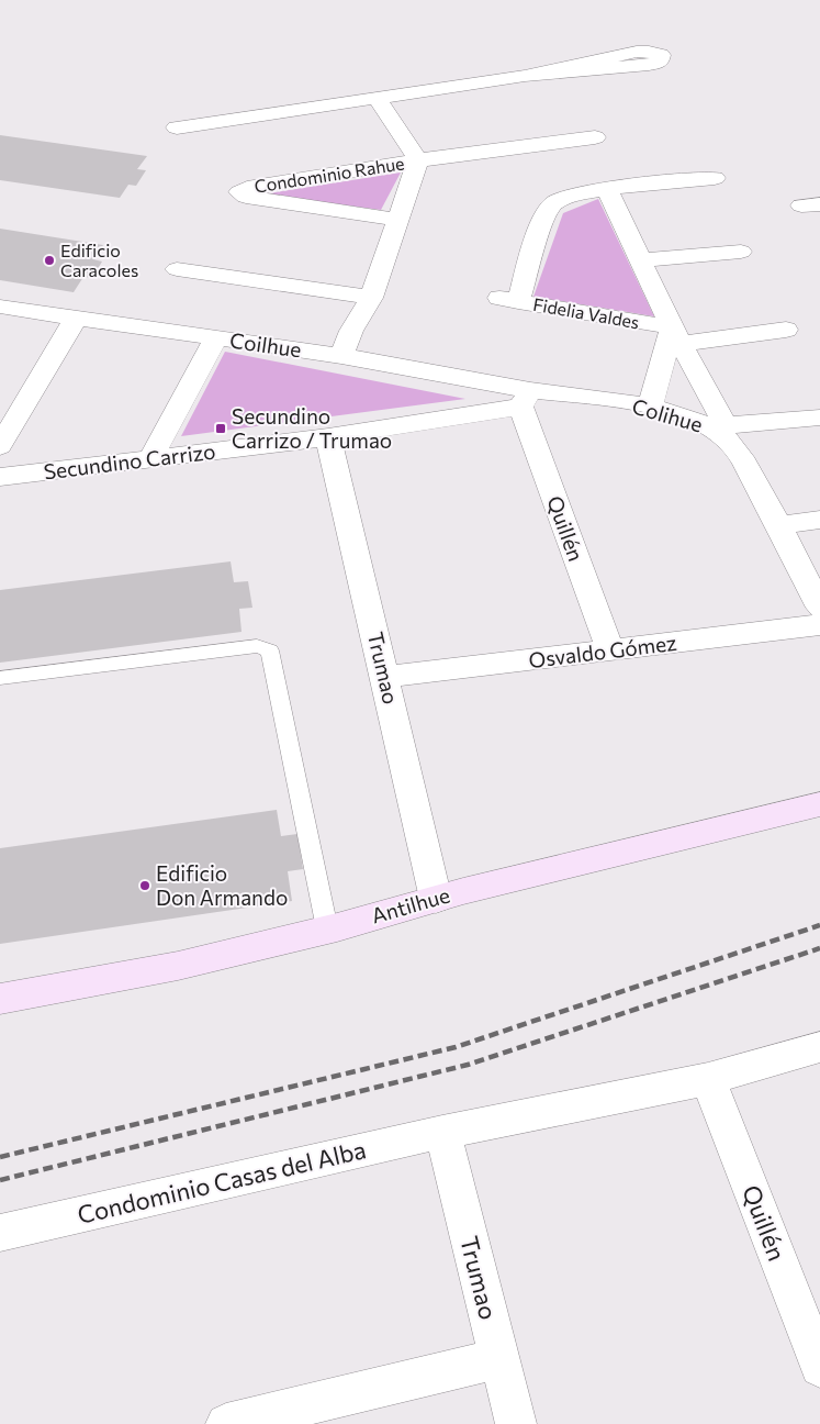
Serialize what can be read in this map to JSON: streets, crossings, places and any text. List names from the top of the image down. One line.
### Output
{"streets":{"main road":["Antilhue"],"street":["Condominio Rahue","Fidelia Valdes","Coilhue","Colihue","Secundino Carrizo","Quillén","Osvaldo Gómez","Trumao","Condominio Casas del Alba"]},"crossings":[["Condominio Rahue","Coilhue"],["Coilhue","Colihue"],["Coilhue","Secundino Carrizo"],["Coilhue","Quillén"],["Colihue","Secundino Carrizo"],["Colihue","Quillén"],["Secundino Carrizo","Quillén"],["Secundino Carrizo","Trumao"],["Quillén","Osvaldo Gómez"],["Osvaldo Gómez","Trumao"],["Trumao","Antilhue"],["Trumao","Condominio Casas del Alba"]],"places":{"other":["Edificio Caracoles","Edificio Don Armando"],"transit":["Secundino Carrizo / Trumao"]}}
